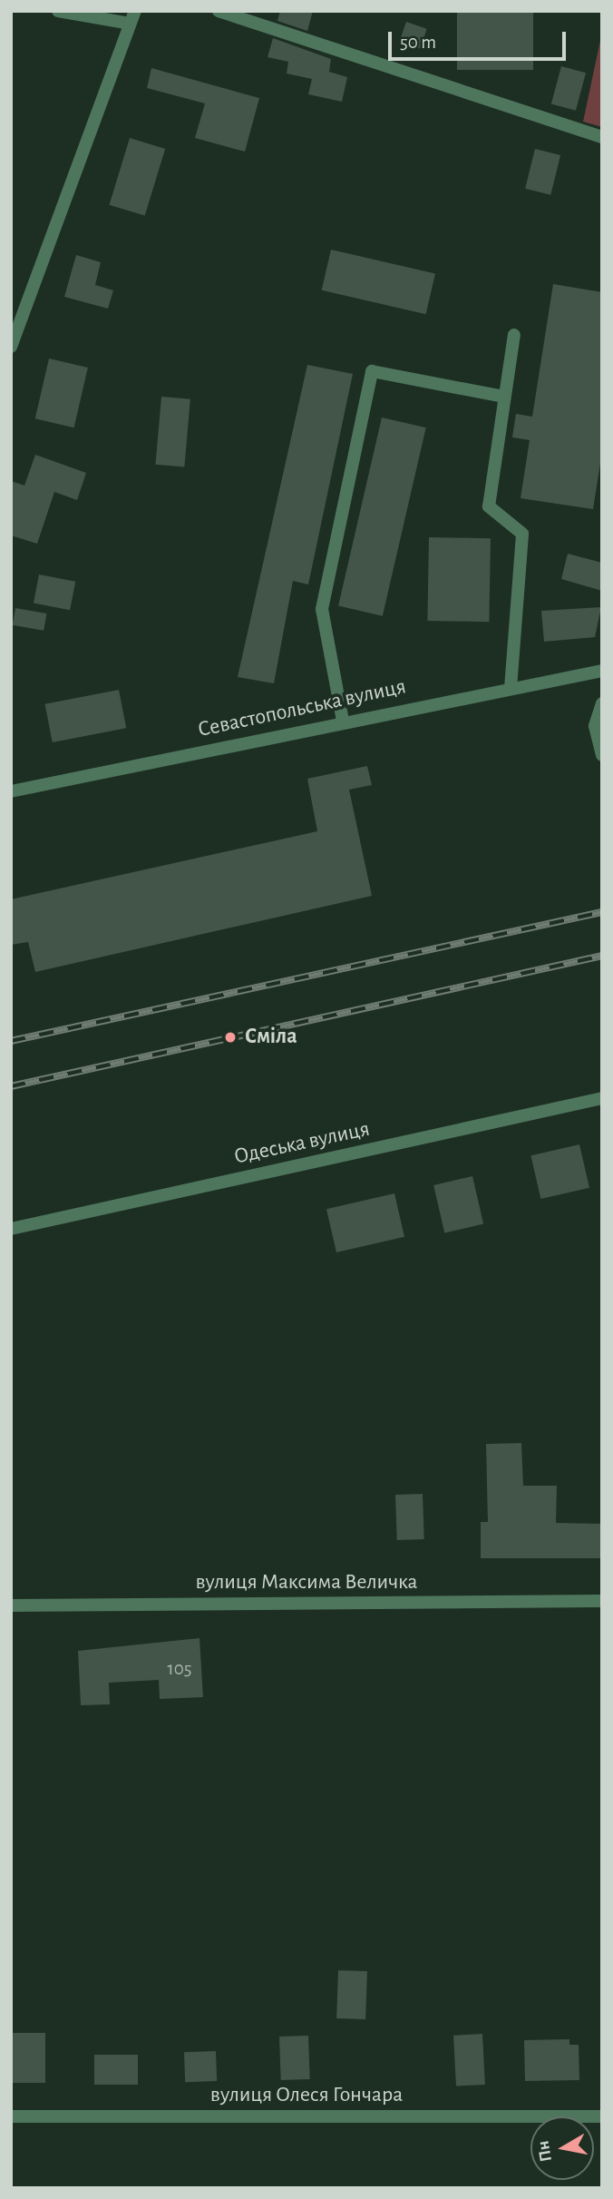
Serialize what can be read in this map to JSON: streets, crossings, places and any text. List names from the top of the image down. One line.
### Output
{"streets":{"street":["Севастопольська вулиця","Одеська вулиця","вулиця Максима Величка","вулиця Олеся Гончара"]},"places":["Сміла"],"house_numbers":["105"],"scale_bar":"50 m","north":"left"}
